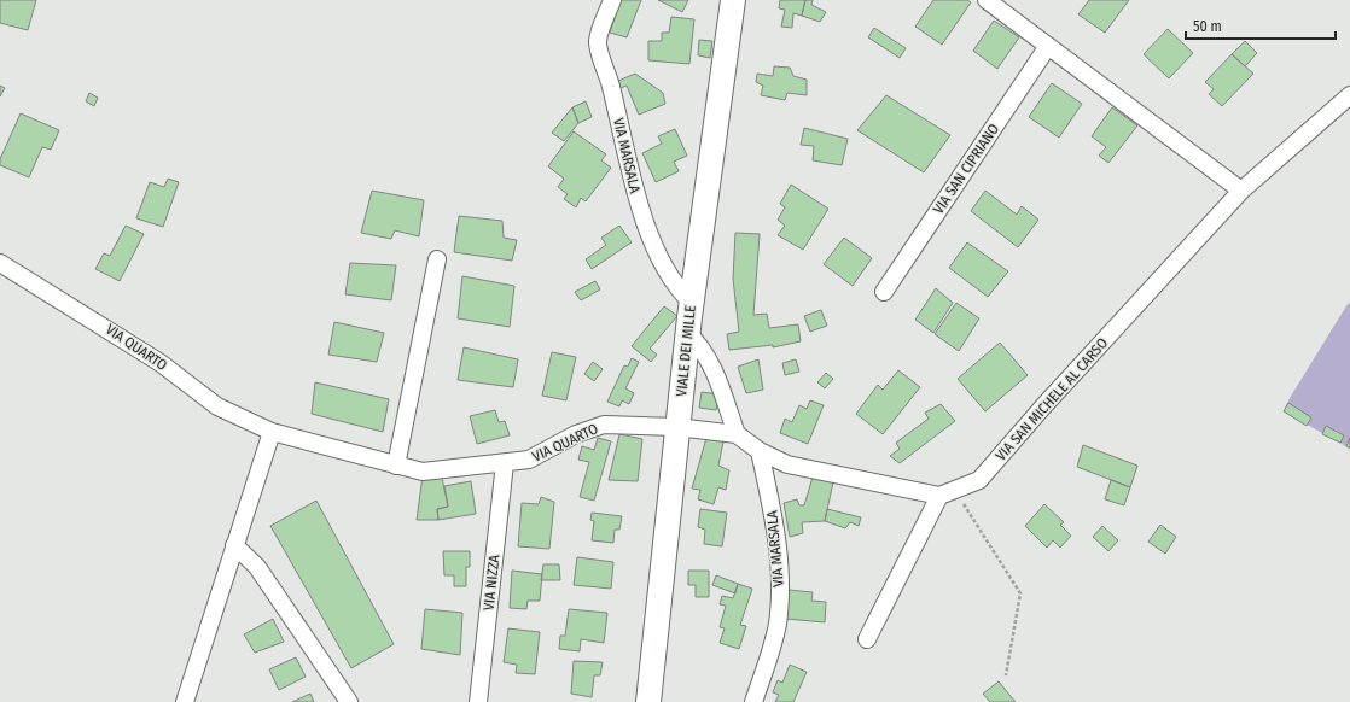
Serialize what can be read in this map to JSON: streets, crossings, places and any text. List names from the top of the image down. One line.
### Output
{"streets":{"main road":["VIALE DEI MILLE"],"street":["VIA MARSALA","VIA SAN CIPRIANO","VIA QUARTO","VIA SAN MICHELE AL CARSO","VIA NIZZA"]},"crossings":[["VIA MARSALA","VIALE DEI MILLE"],["VIA QUARTO","VIALE DEI MILLE"],["VIA QUARTO","VIA NIZZA"]],"scale_bar":"50 m"}
